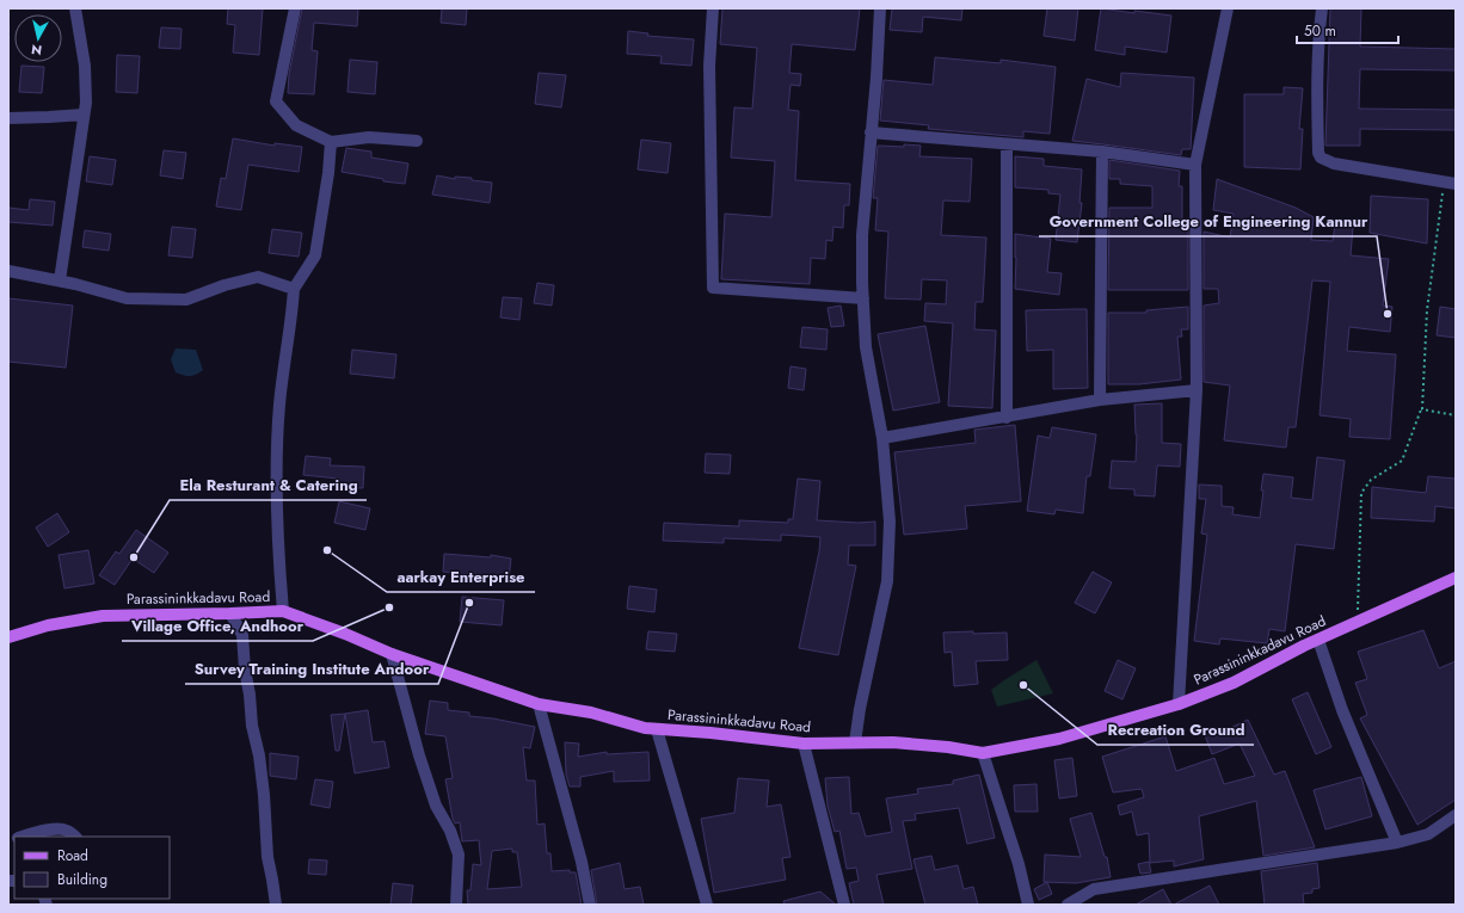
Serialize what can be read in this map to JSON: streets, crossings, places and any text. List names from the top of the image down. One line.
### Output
{"streets":{"main road":["Parassininkkadavu Road"]},"places":["Government College of Engineering Kannur","aarkay Enterprise","Ela Resturant & Catering","Survey Training Institute Andoor","Village Office, Andhoor","Recreation Ground"],"legend":["Road","Building"],"scale_bar":"50 m","north":"bottom"}
